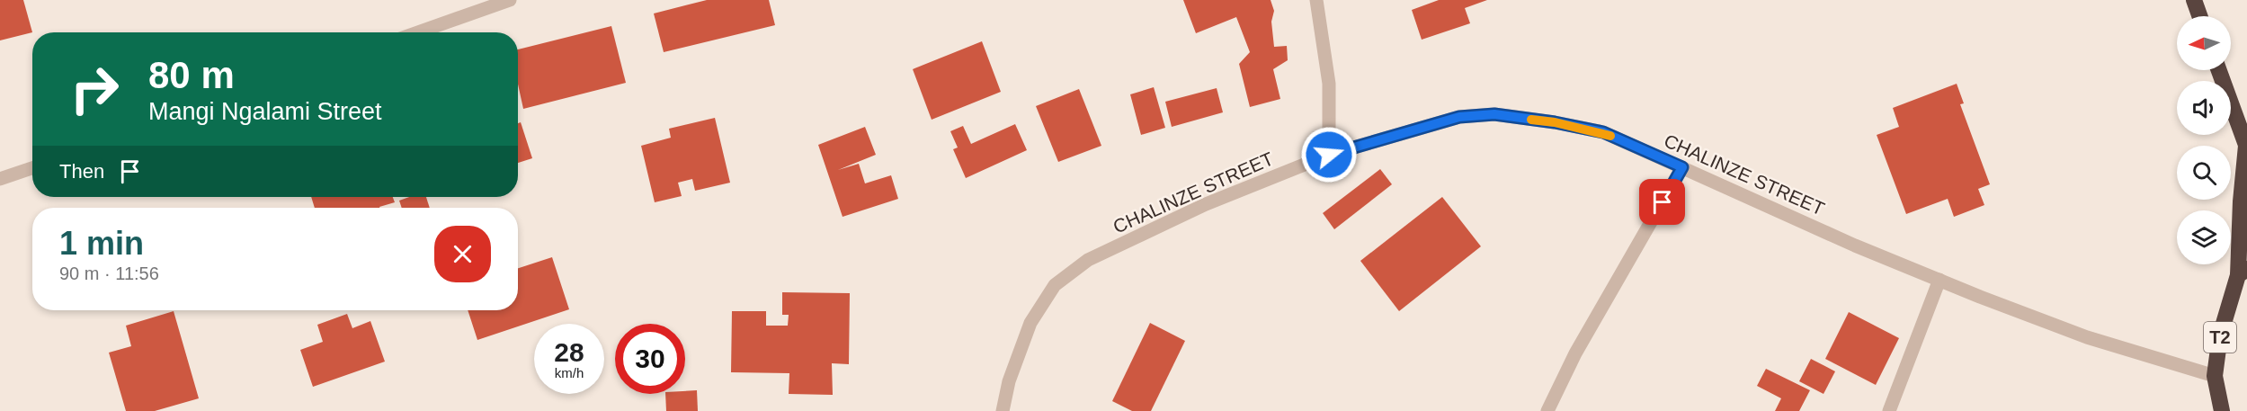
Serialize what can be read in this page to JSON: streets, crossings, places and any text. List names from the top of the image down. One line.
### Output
{"streets":{"highway":["T2"],"street":["CHALINZE STREET"]},"crossings":[["CHALINZE STREET","T2"]],"north":"left","page":{"turn":["80 m","Mangi Ngalami Street"],"then":"Then","heading":["1 min","90 m · 11:56"],"speed":"28 km/h","limit":"30"}}
